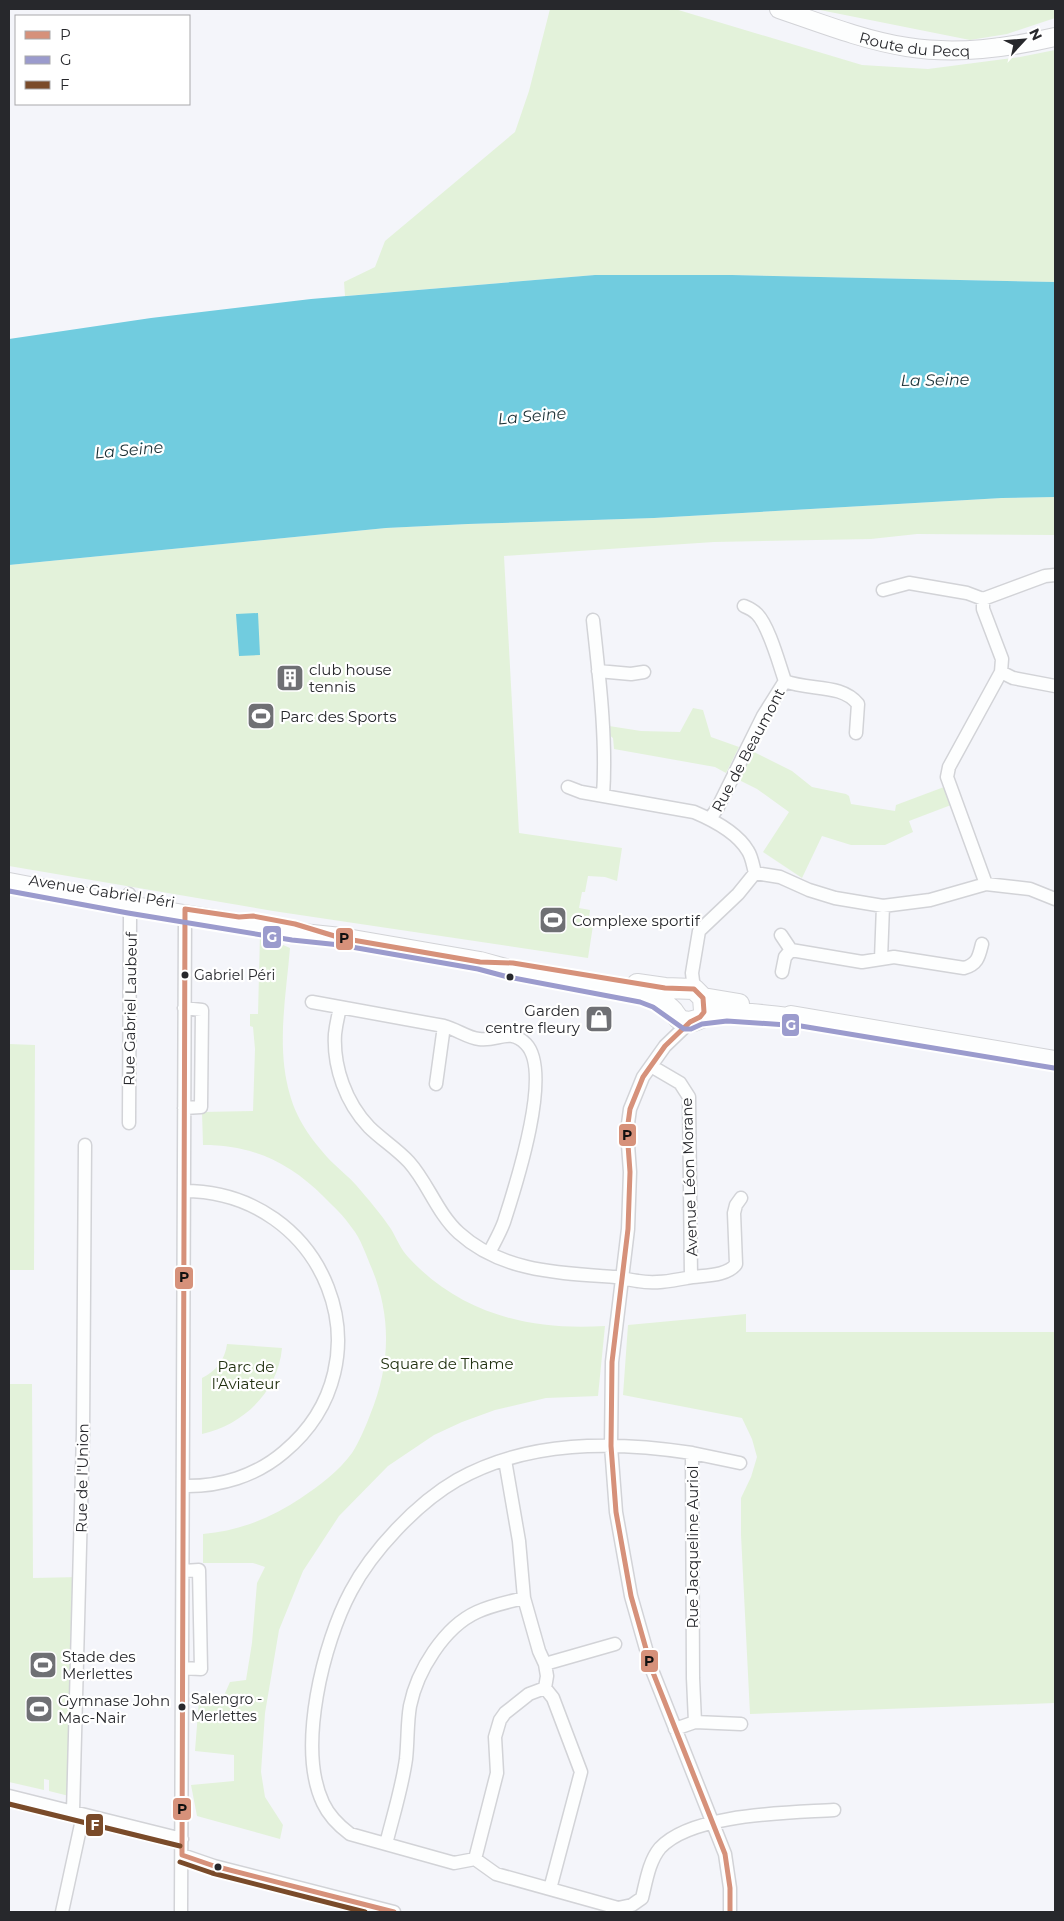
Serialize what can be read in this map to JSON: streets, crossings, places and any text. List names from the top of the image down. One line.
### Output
{"streets":{"main road":["Route du Pecq","Avenue Gabriel Péri"],"street":["Rue de Beaumont","Rue Gabriel Laubeuf","Avenue Léon Morane","Rue de l'Union","Rue Jacqueline Auriol"]},"crossings":[["Avenue Gabriel Péri","Rue Gabriel Laubeuf"]],"water":["La Seine"],"parks":["Square de Thame","Parc de l'Aviateur"],"places":{"building":["club house tennis"],"sports":["Parc des Sports","Complexe sportif","Stade des Merlettes","Gymnase John Mac-Nair"],"other":["Gabriel Péri","Salengro - Merlettes"],"shop":["Garden centre fleury"]},"lines":["transit line G","transit line P","transit line F"],"legend":["P","G","F"],"north":"top right"}
